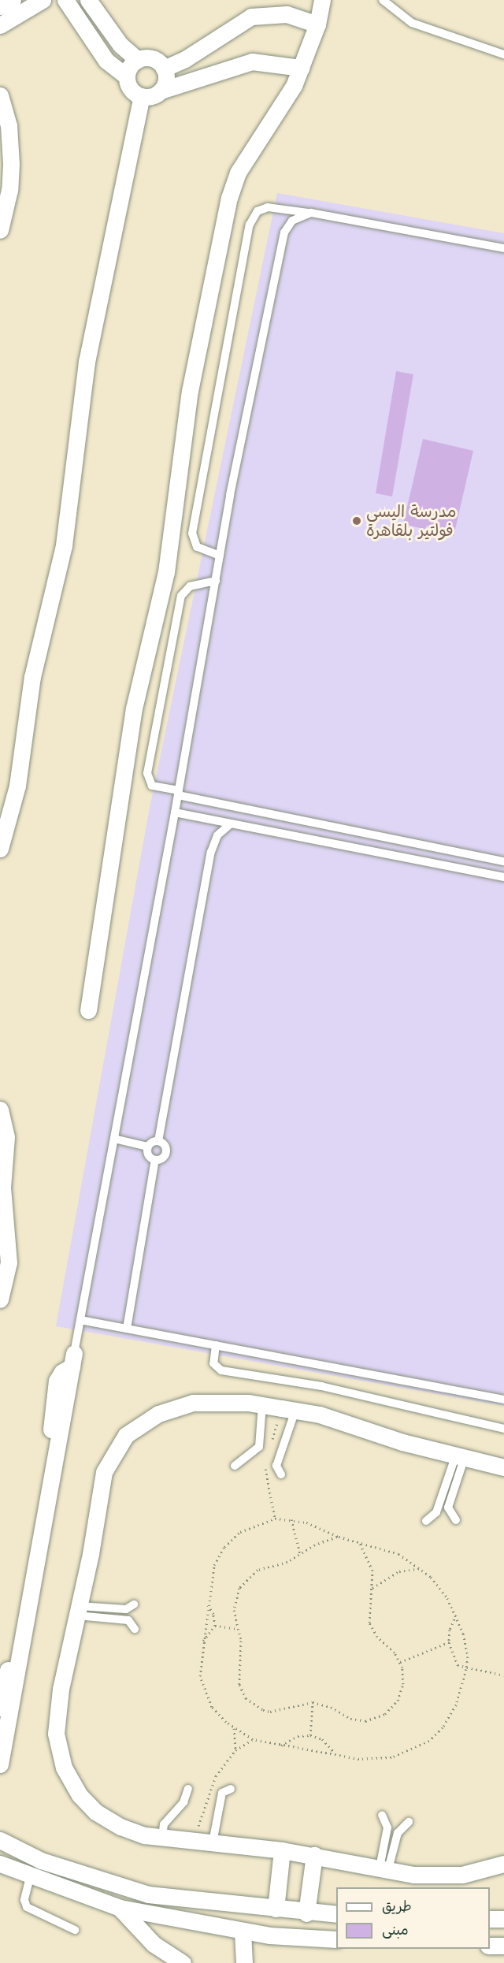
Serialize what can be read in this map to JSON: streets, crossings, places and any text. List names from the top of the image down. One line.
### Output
{"places":["مدرسة اليسي فولتير بلقاهرة"],"legend":["طريق","مبنى"]}
